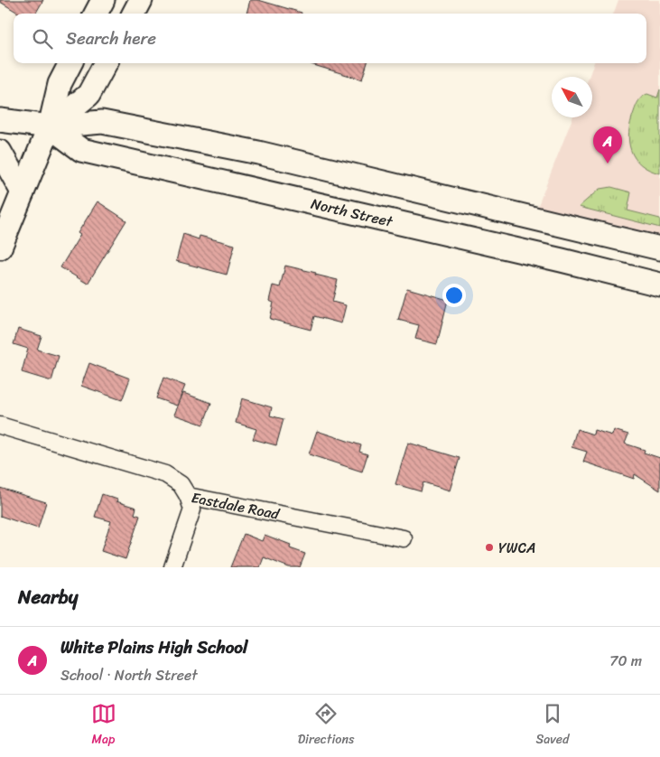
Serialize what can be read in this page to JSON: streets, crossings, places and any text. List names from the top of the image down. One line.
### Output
{"streets":{"main road":["North Street"],"street":["Eastdale Road"]},"places":["YWCA"],"north":"top left","page":{"search":"Search here","pins":"A","heading":"Nearby","list":[{"mark":"A","name":"White Plains High School","note":"School · North Street","value":"70 m"}],"nav":["Map","Directions","Saved"]}}
